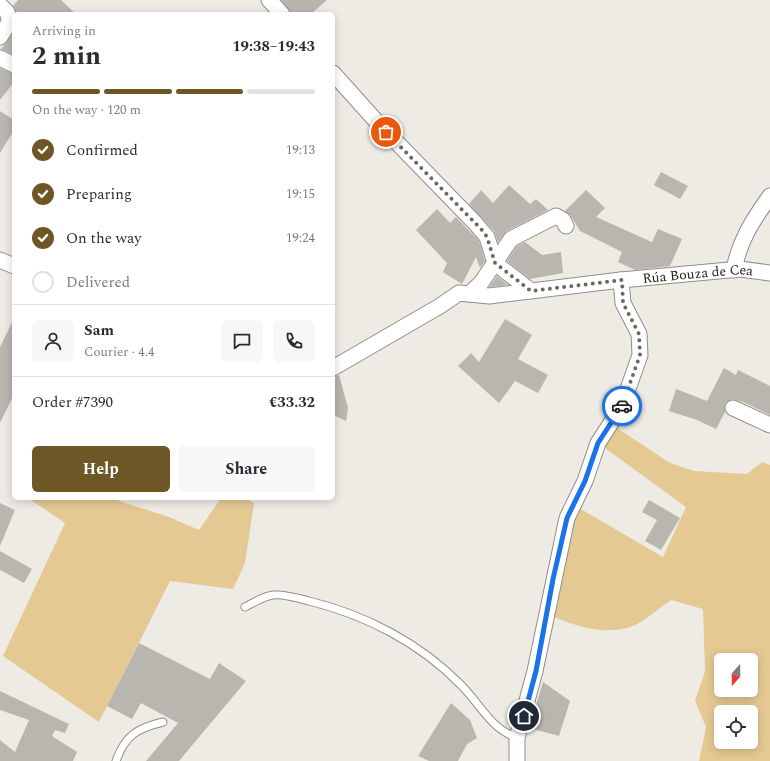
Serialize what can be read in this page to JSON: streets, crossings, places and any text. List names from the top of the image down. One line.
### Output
{"streets":{"street":["Rúa Bouza de Cea"]},"north":"bottom","page":{"heading":["2 min","Arriving in","19:38–19:43"],"panel":["Sam","Courier · 4.4","Order #7390","€33.32"],"bar":"On the way · 120 m","list":[["Confirmed","19:13"],["Preparing","19:15"],["On the way","19:24"],"Delivered"],"buttons":["Help","Share"]}}
